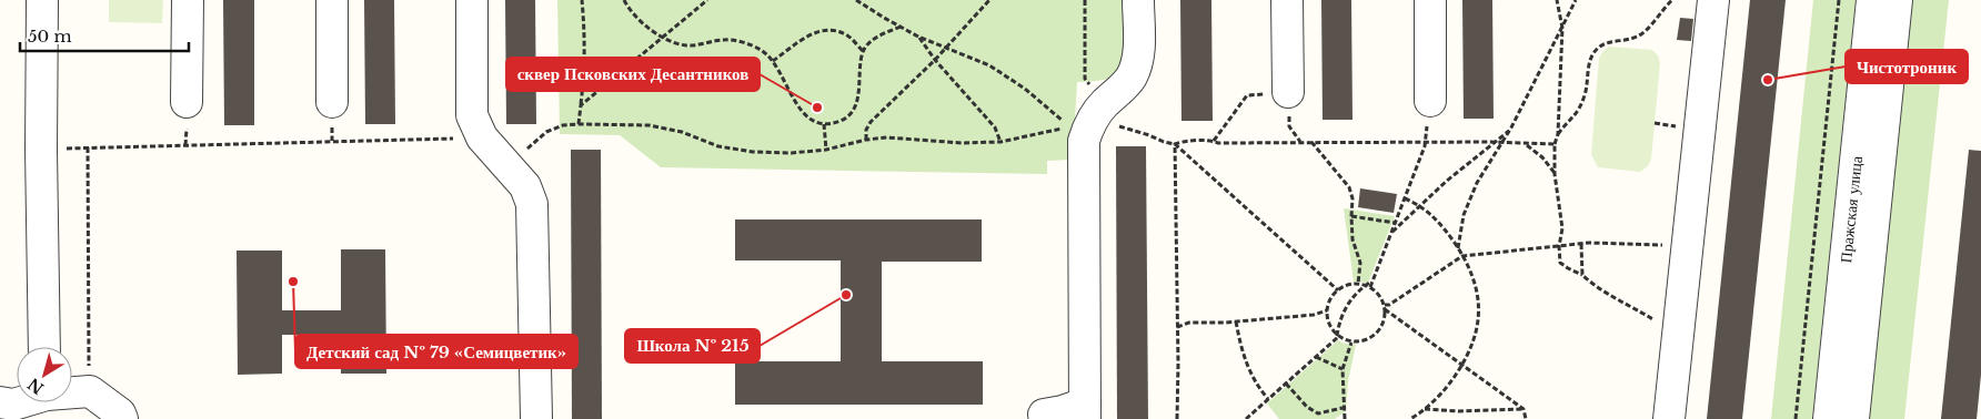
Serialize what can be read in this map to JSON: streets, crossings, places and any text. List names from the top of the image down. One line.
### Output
{"streets":{"street":["Пражская улица"]},"places":["Чистотроник","сквер Псковских Десантников","Детский сад № 79 «Семицветик»","Школа № 215"],"scale_bar":"50 m","north":"bottom left"}
